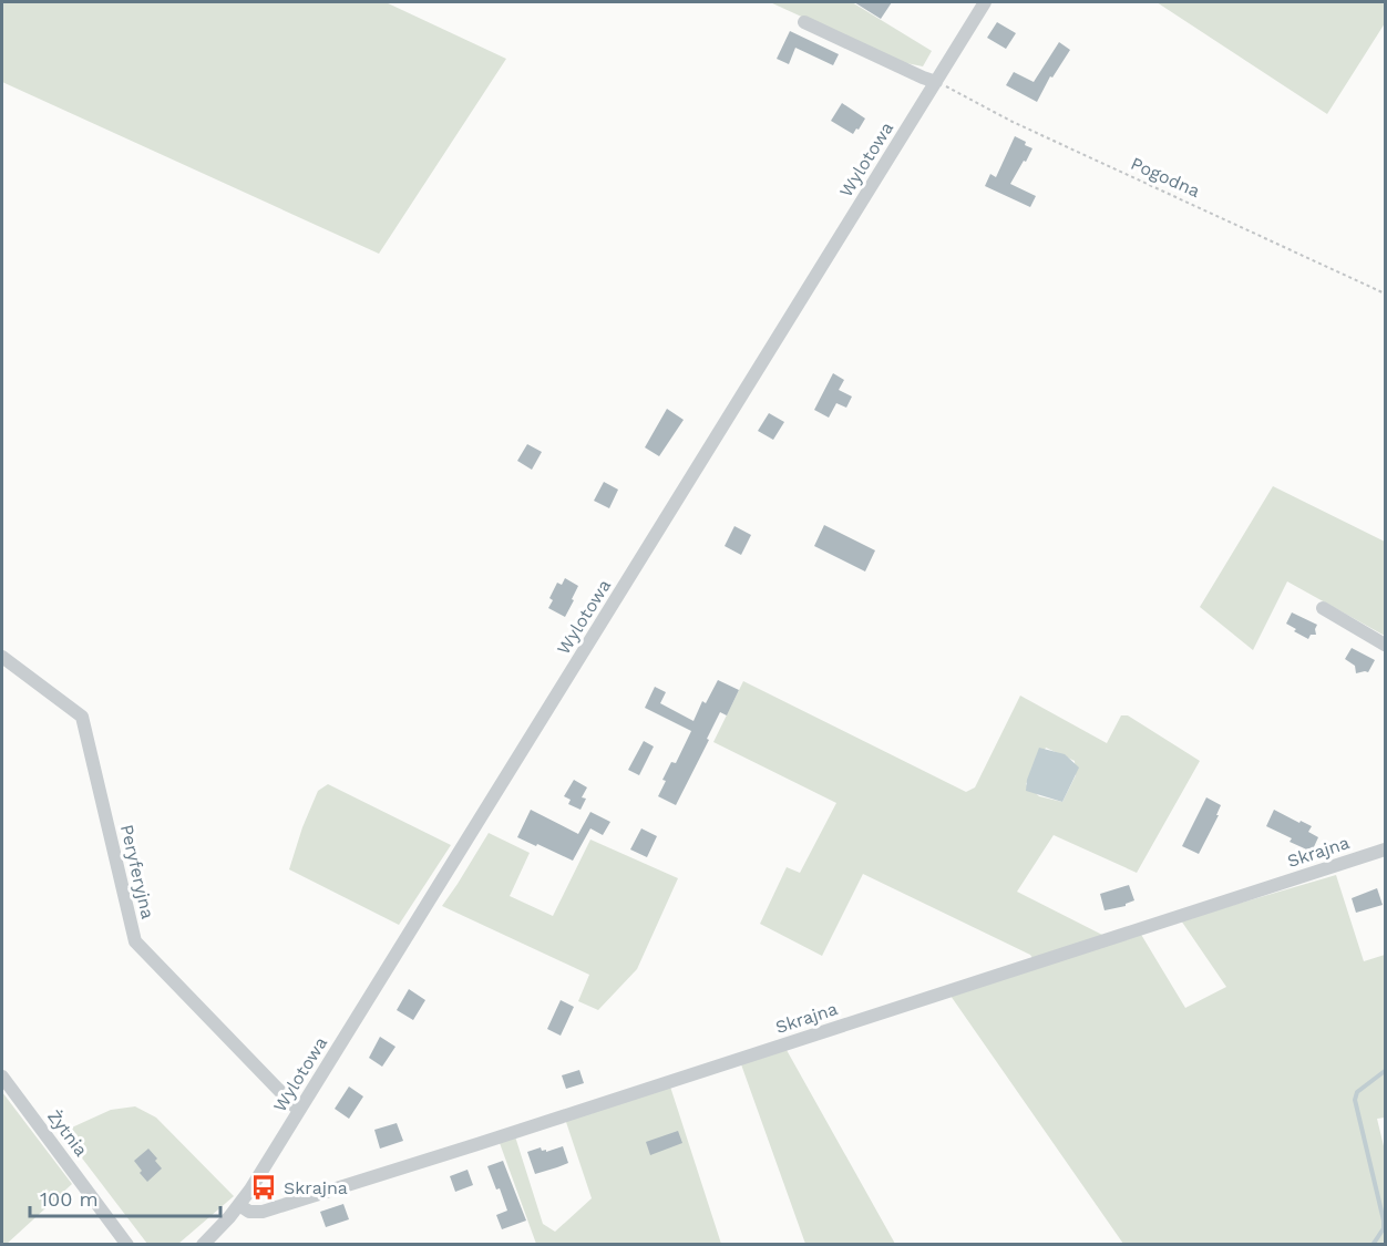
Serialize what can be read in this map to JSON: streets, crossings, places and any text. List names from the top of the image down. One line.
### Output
{"streets":{"street":["Wylotowa","Skrajna","Peryferyjna","Żytnia"],"path":["Pogodna"]},"crossings":[["Wylotowa","Pogodna"],["Wylotowa","Skrajna"],["Wylotowa","Peryferyjna"]],"places":{"bus stop":["Skrajna"]},"scale_bar":"100 m"}
